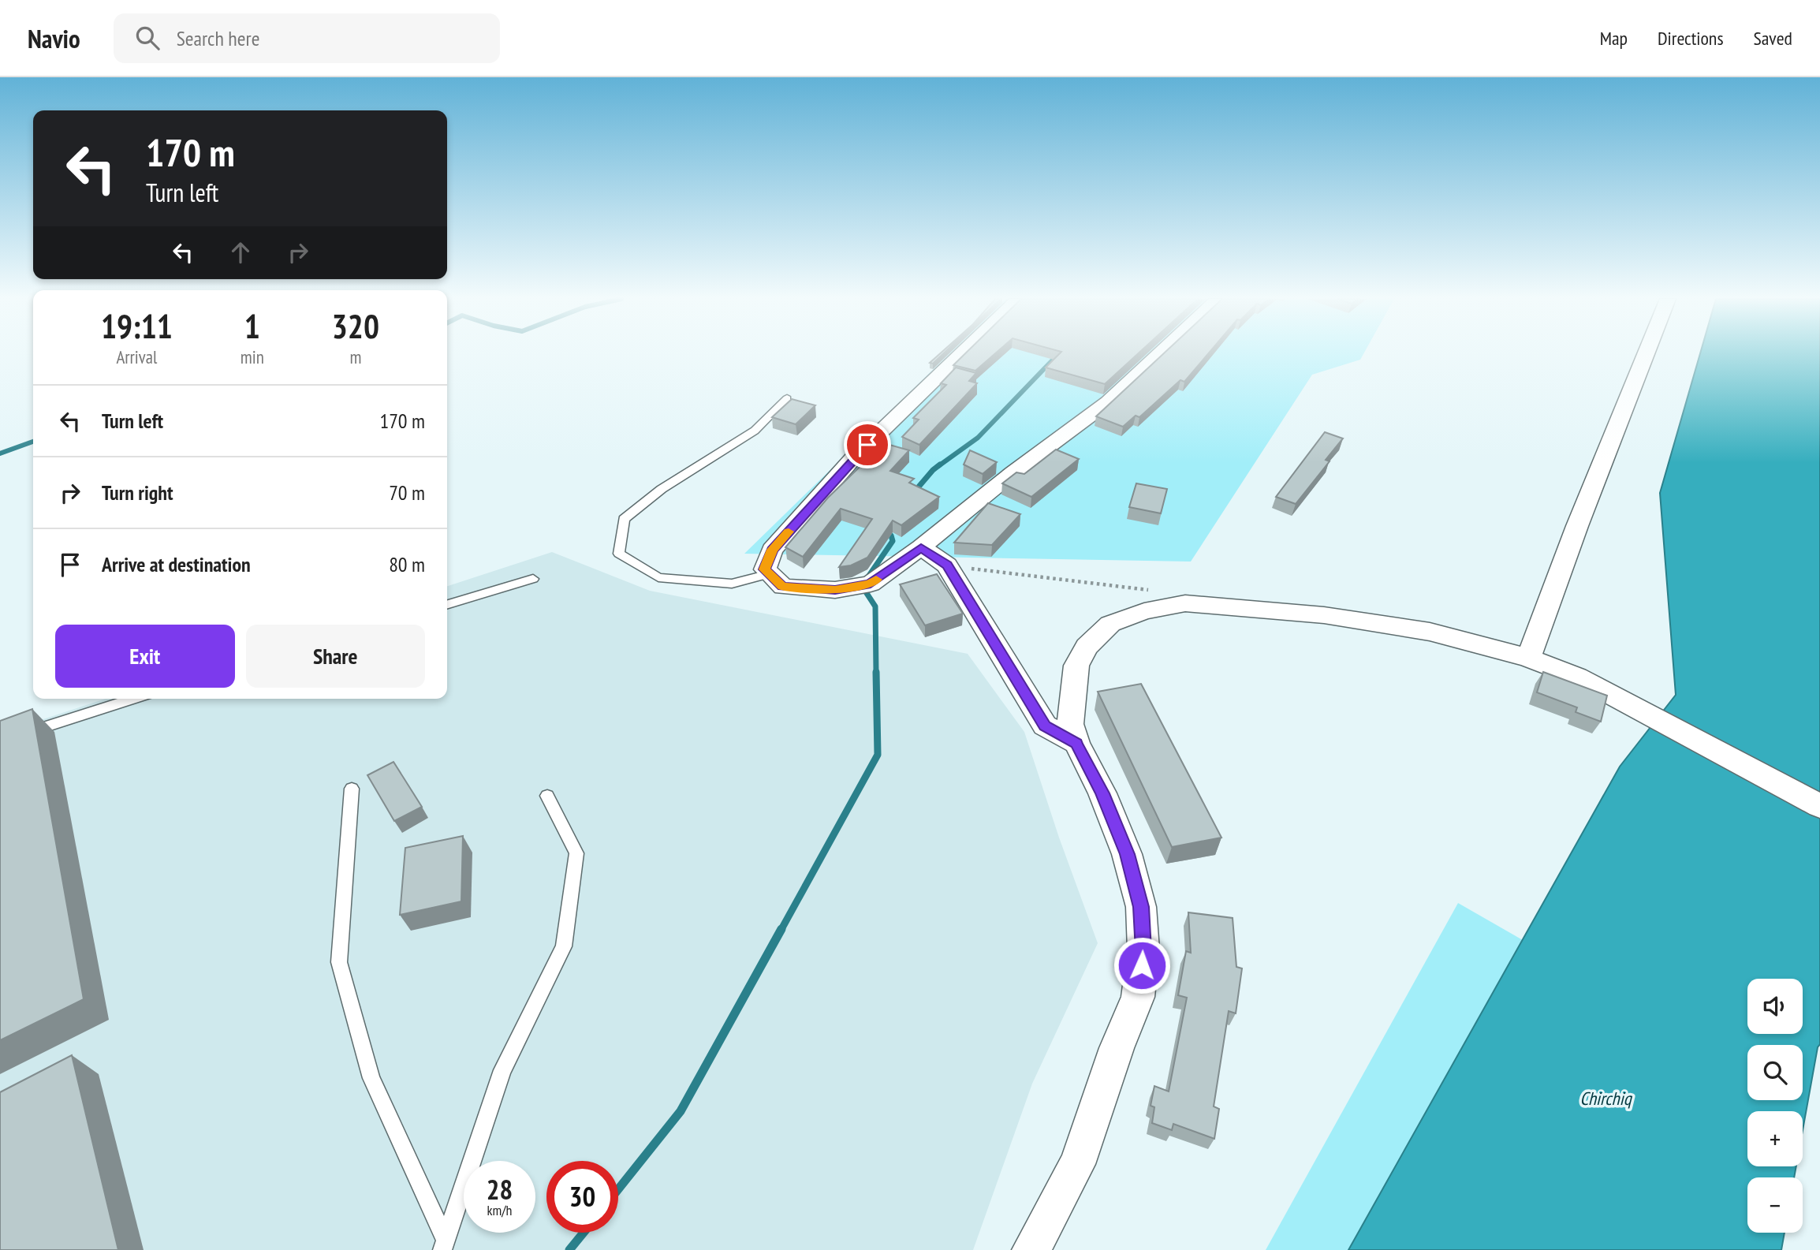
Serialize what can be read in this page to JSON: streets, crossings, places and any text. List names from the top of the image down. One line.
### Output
{"water":["Chirchiq"],"page":{"header":"Navio","search":"Search here","nav":["Map","Directions","Saved"],"turn":["170 m","Turn left"],"eta":["19:11","Arrival","1","min","320","m"],"list":[{"name":"Turn left","value":"170 m"},{"name":"Turn right","value":"70 m"},{"name":"Arrive at destination","value":"80 m"}],"buttons":["Exit","Share"],"map_buttons":["+","−"],"speed":"28 km/h","limit":"30"}}
